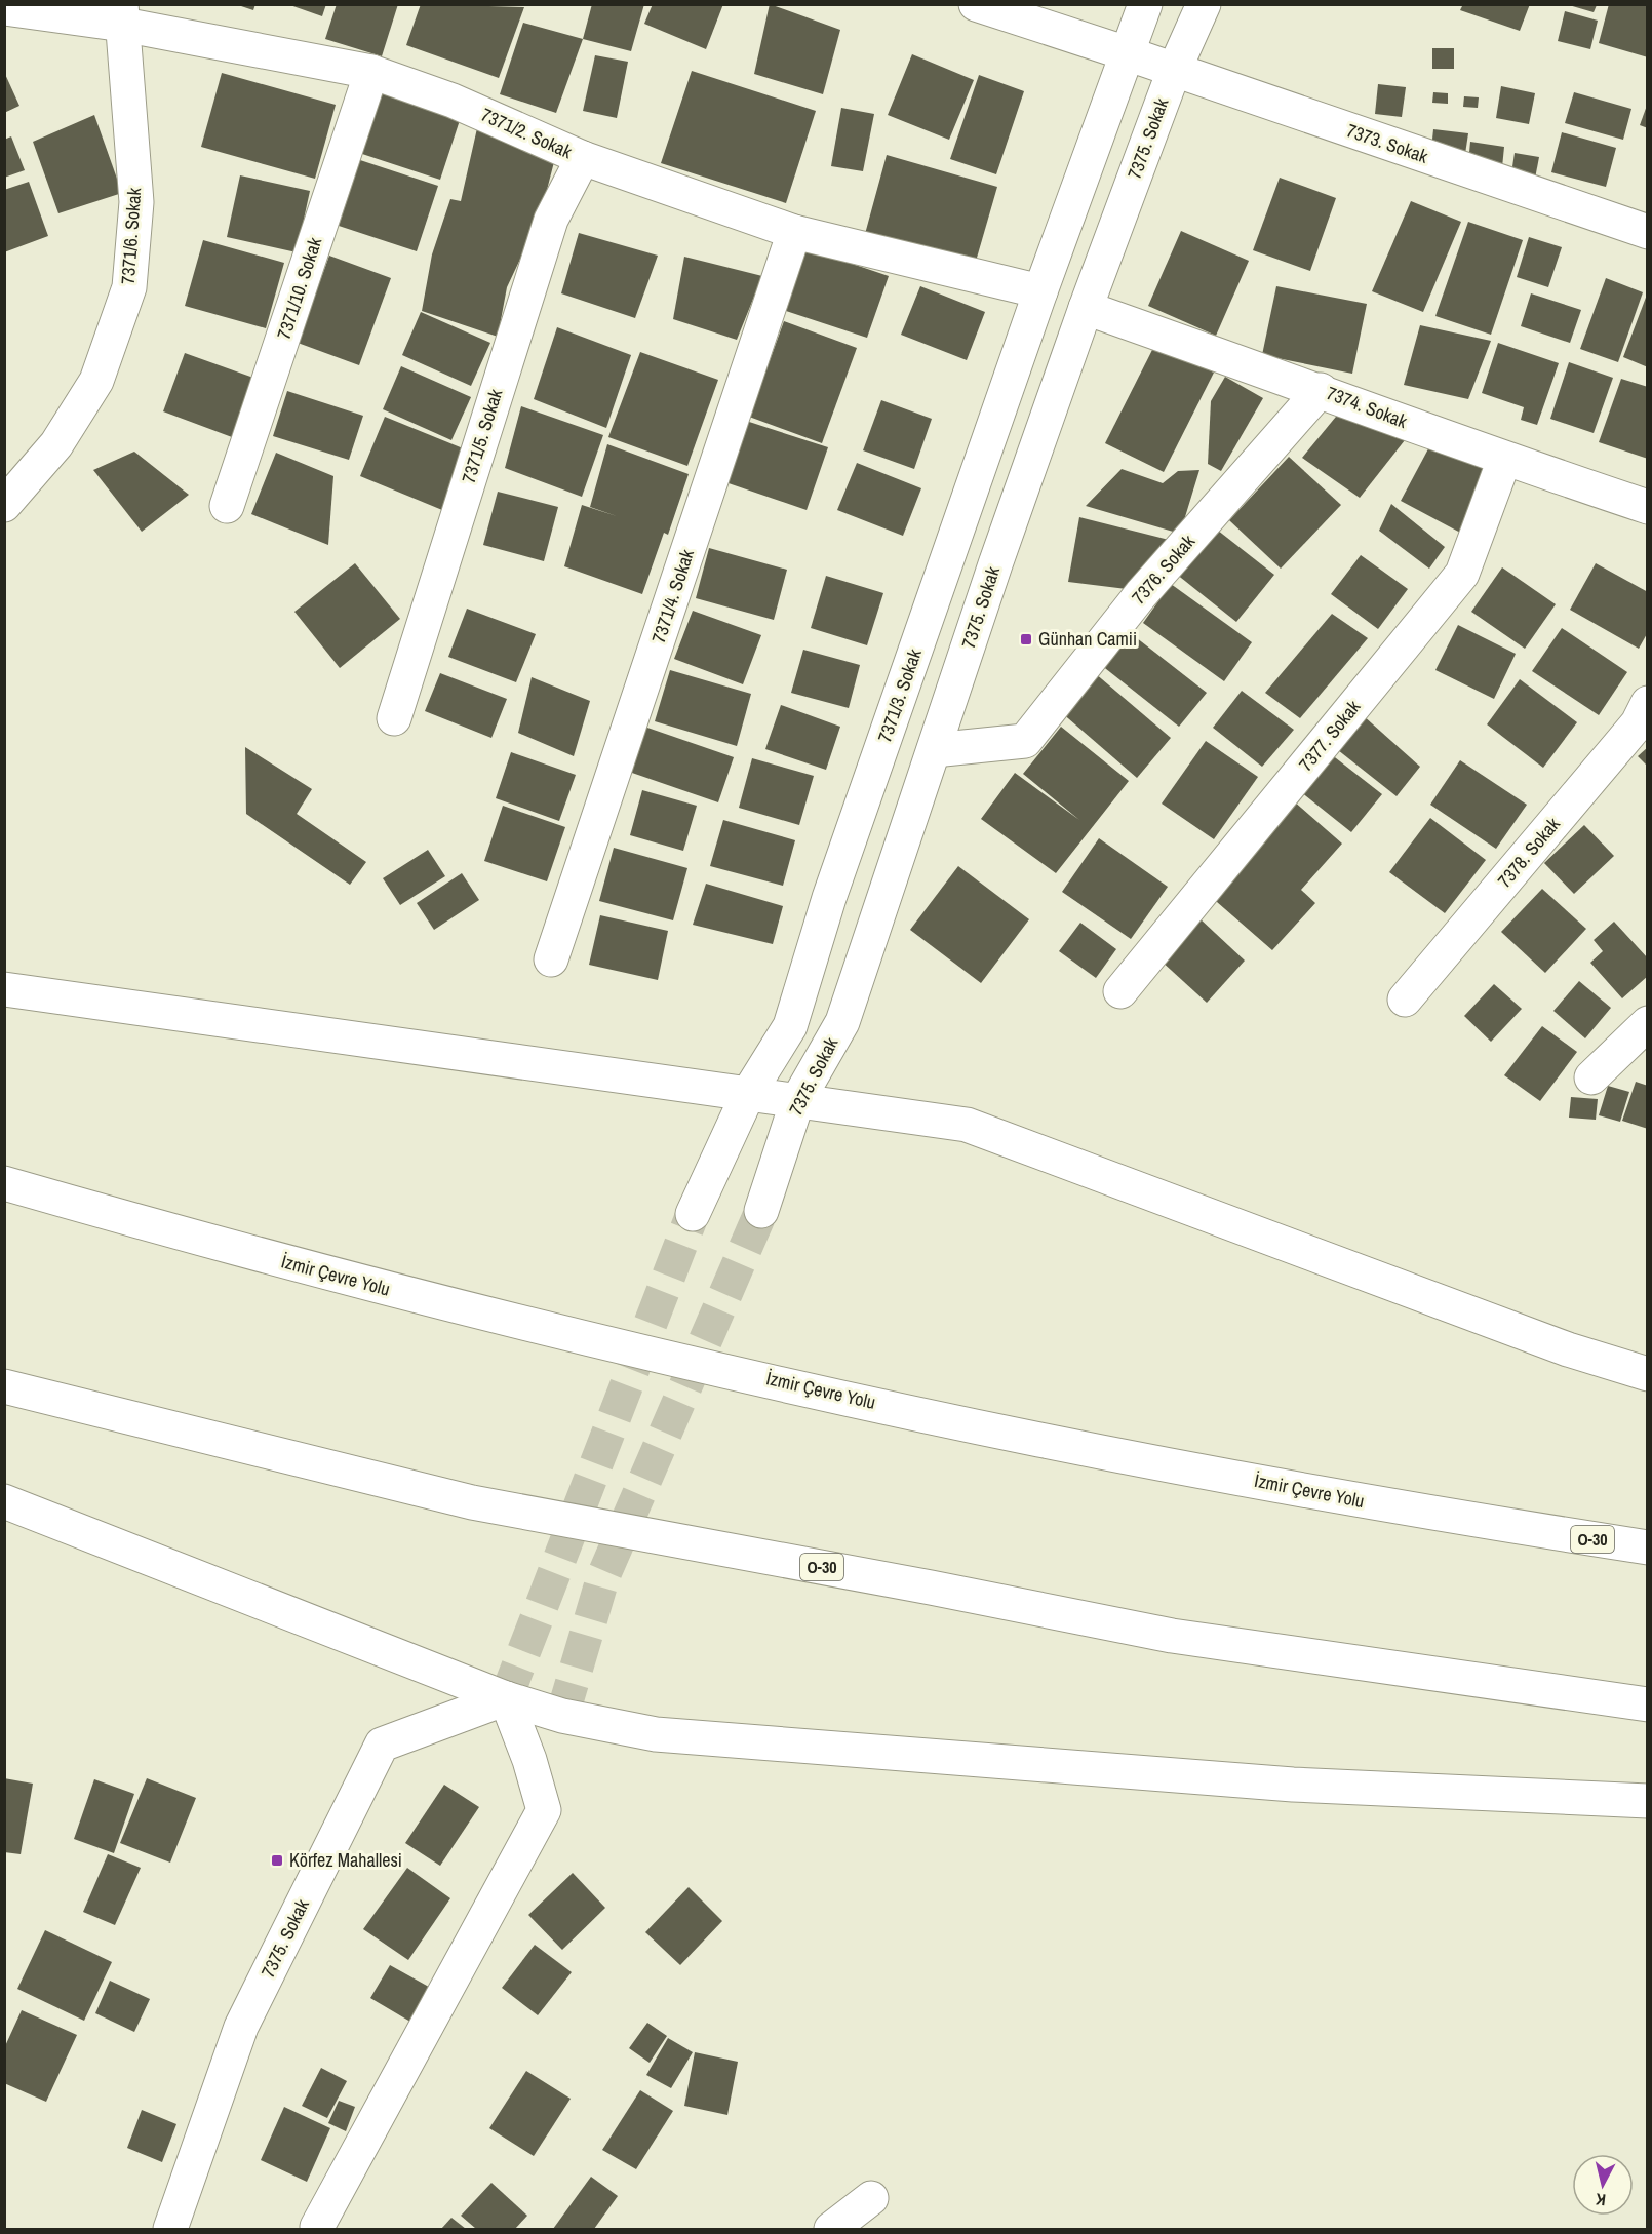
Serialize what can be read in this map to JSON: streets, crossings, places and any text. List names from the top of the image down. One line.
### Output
{"streets":{"main road":["7371/2. Sokak","7375. Sokak","7373. Sokak","7371/6. Sokak","7371/10. Sokak","7374. Sokak","7371/5. Sokak","7376. Sokak","7371/4. Sokak","7371/3. Sokak","7377. Sokak","7378. Sokak","İzmir Çevre Yolu","O-30"]},"crossings":[["7371/2. Sokak","7371/6. Sokak"],["7371/2. Sokak","7371/10. Sokak"],["7371/2. Sokak","7371/5. Sokak"],["7371/2. Sokak","7371/4. Sokak"],["7371/2. Sokak","7371/3. Sokak"],["7375. Sokak","7373. Sokak"],["7375. Sokak","7374. Sokak"],["7375. Sokak","7376. Sokak"],["7374. Sokak","7376. Sokak"],["7374. Sokak","7377. Sokak"]],"places":{"transit":["Günhan Camii","Körfez Mahallesi"]},"north":"bottom"}
